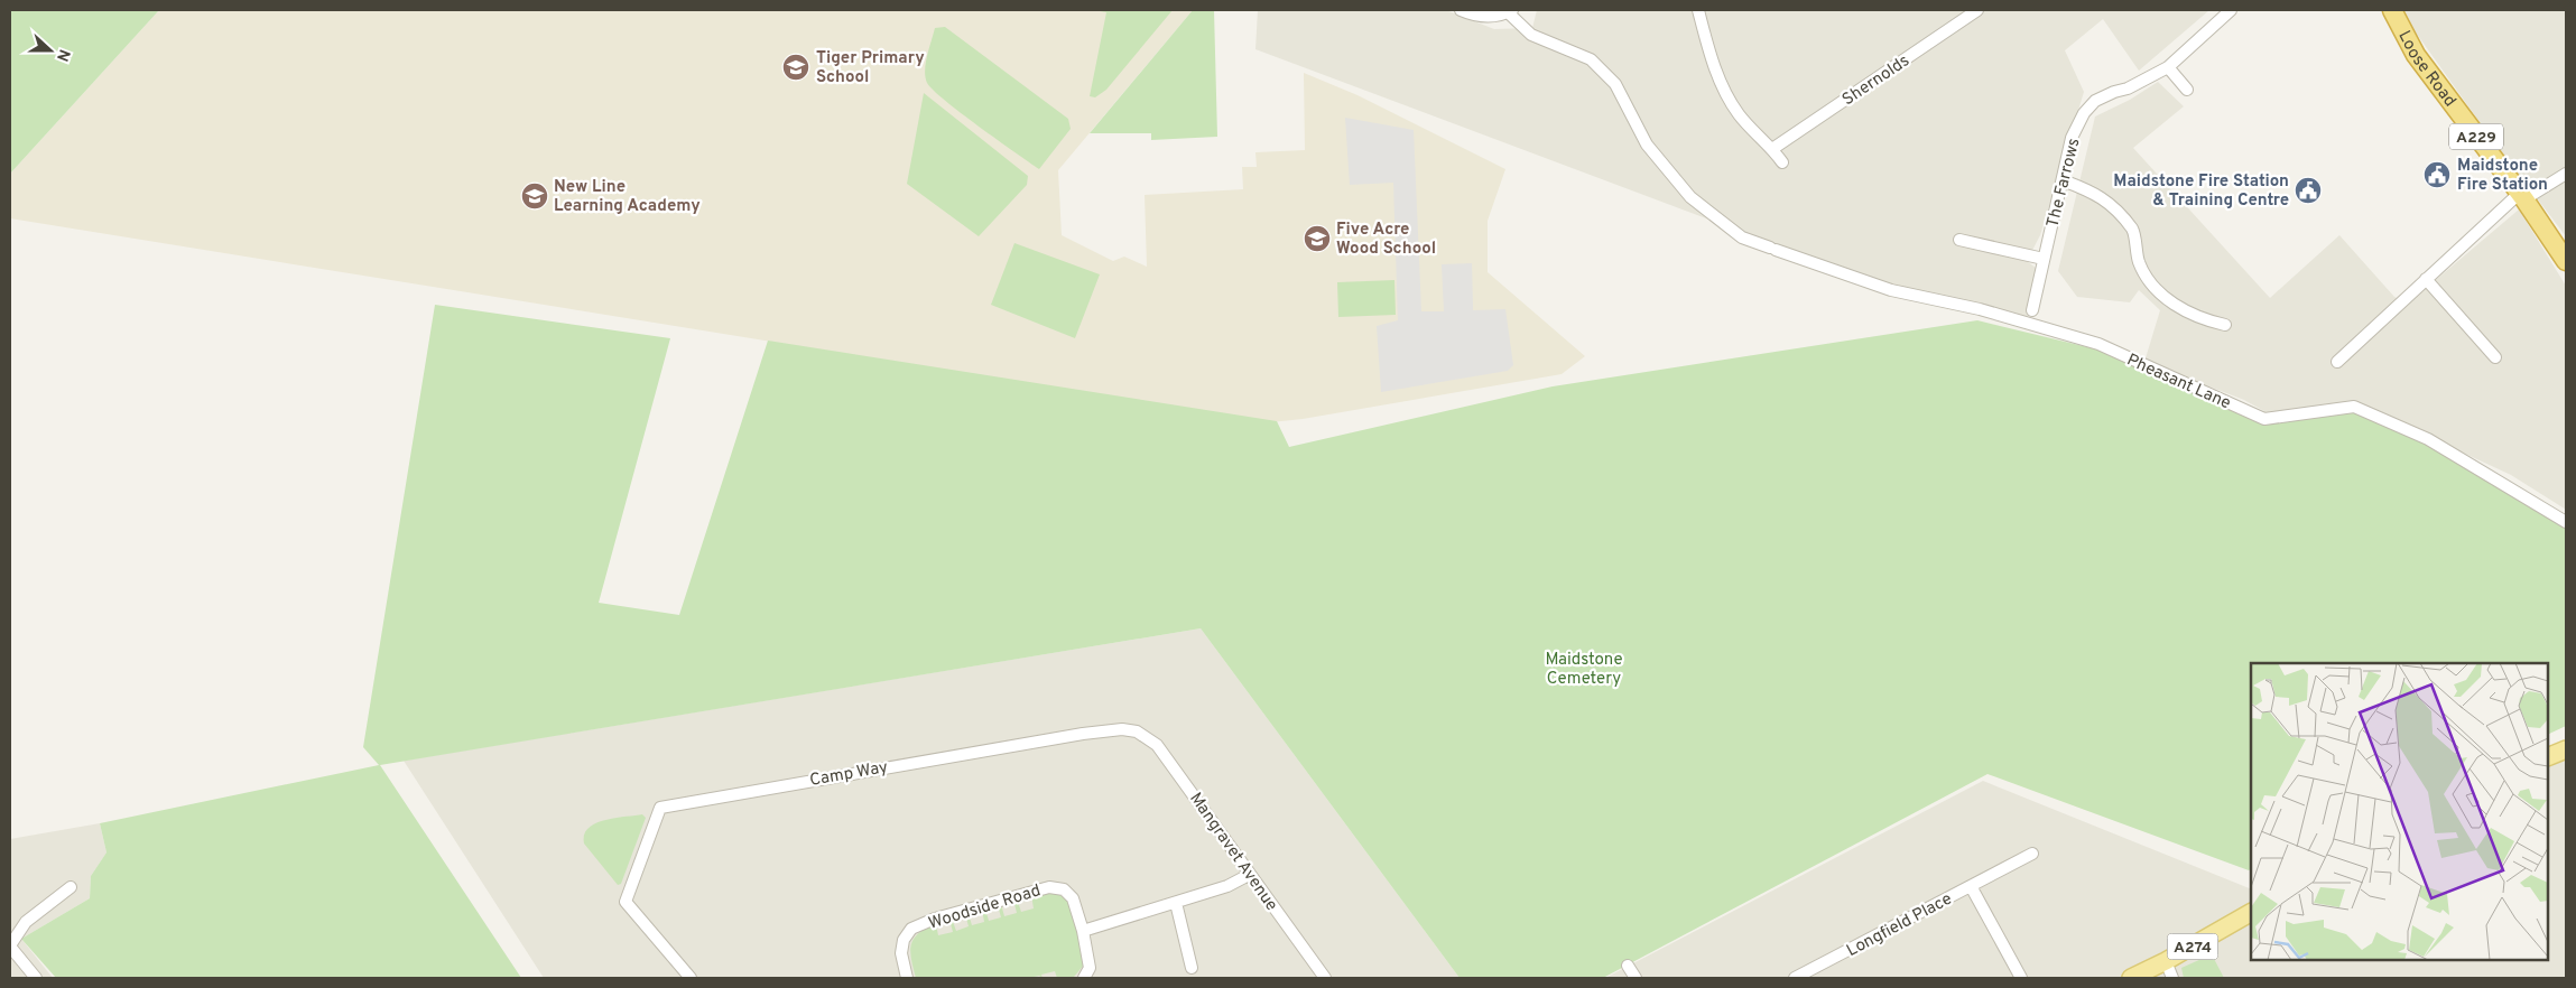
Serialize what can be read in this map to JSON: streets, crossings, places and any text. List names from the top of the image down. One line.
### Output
{"streets":{"highway":["Loose Road","A229"],"main road":["A274"],"street":["Shernolds","The Farrows","Pheasant Lane","Camp Way","Mangravet Avenue","Woodside Road","Longfield Place"]},"crossings":[["Camp Way","Mangravet Avenue"]],"parks":["Maidstone Cemetery"],"places":{"school or university":["Tiger Primary School","New Line Learning Academy","Five Acre Wood School"],"public building":["Maidstone Fire Station","Maidstone Fire Station & Training Centre"]},"north":"right"}
